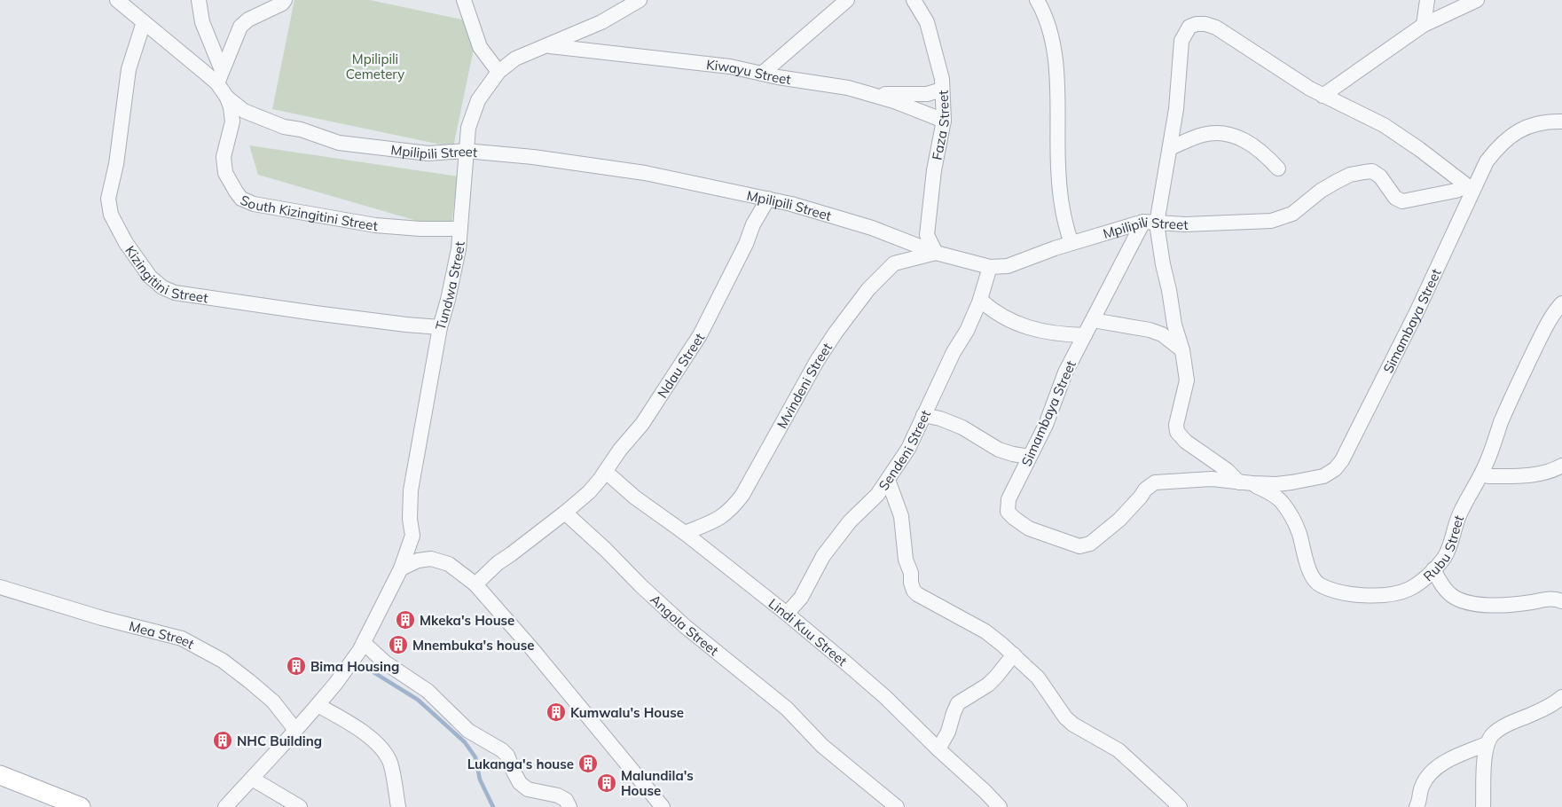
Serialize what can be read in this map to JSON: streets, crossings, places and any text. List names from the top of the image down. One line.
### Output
{"streets":{"street":["Kiwayu Street","Faza Street","Mpilipili Street","South Kizingitini Street","Kizingitini Street","Tundwa Street","Simambaya Street","Ndau Street","Mvindeni Street","Sendeni Street","Rubu Street","Angola Street","Lindi Kuu Street","Mea Street"]},"crossings":[["Kiwayu Street","Faza Street"],["Kiwayu Street","Tundwa Street"],["Faza Street","Mpilipili Street"],["Faza Street","Mvindeni Street"],["Mpilipili Street","South Kizingitini Street"],["Mpilipili Street","Kizingitini Street"],["Mpilipili Street","Tundwa Street"],["Mpilipili Street","Simambaya Street"],["Mpilipili Street","Ndau Street"],["Mpilipili Street","Mvindeni Street"],["Mpilipili Street","Sendeni Street"],["South Kizingitini Street","Tundwa Street"],["Kizingitini Street","Tundwa Street"],["Tundwa Street","Mea Street"],["Simambaya Street","Rubu Street"],["Ndau Street","Angola Street"],["Ndau Street","Lindi Kuu Street"],["Mvindeni Street","Lindi Kuu Street"],["Sendeni Street","Lindi Kuu Street"]],"parks":["Mpilipili Cemetery"],"places":{"building":["Mkeka's House","Mnembuka's house","Bima Housing","Kumwalu's House","NHC Building","Lukanga's house","Malundila's House"]}}
